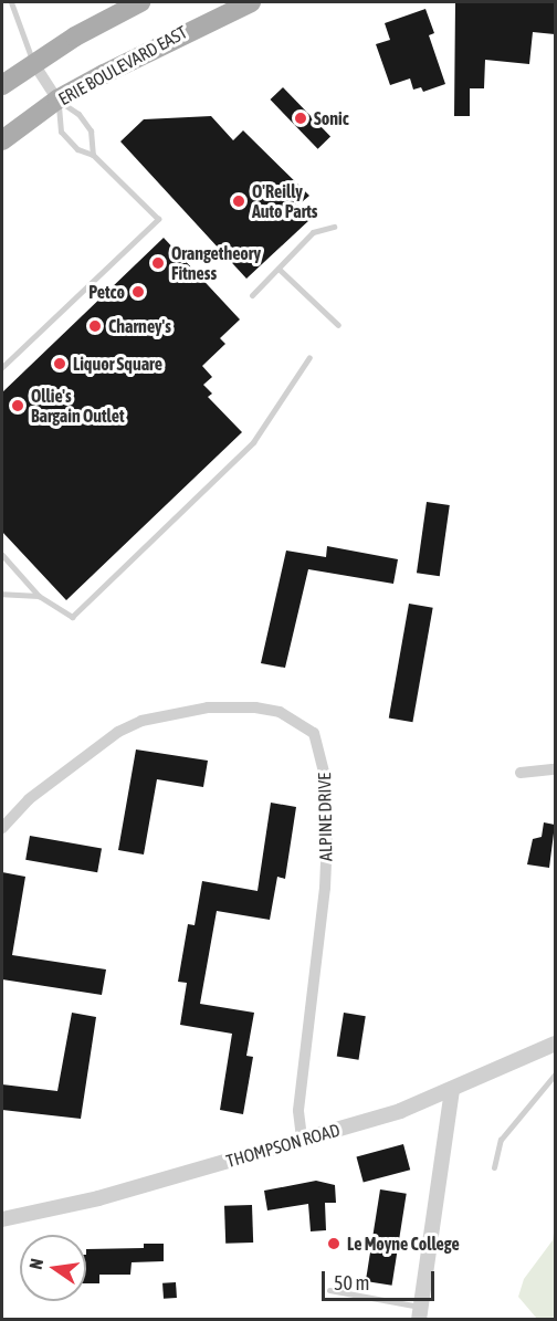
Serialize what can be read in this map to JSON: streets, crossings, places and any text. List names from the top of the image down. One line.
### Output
{"streets":{"main road":["ERIE BOULEVARD EAST"],"street":["ALPINE DRIVE","THOMPSON ROAD"]},"crossings":[["ALPINE DRIVE","THOMPSON ROAD"]],"places":["Sonic","O'Reilly Auto Parts","Orangetheory Fitness","Petco","Charney's","Liquor Square","Ollie's Bargain Outlet","Le Moyne College"],"scale_bar":"50 m","north":"left"}
